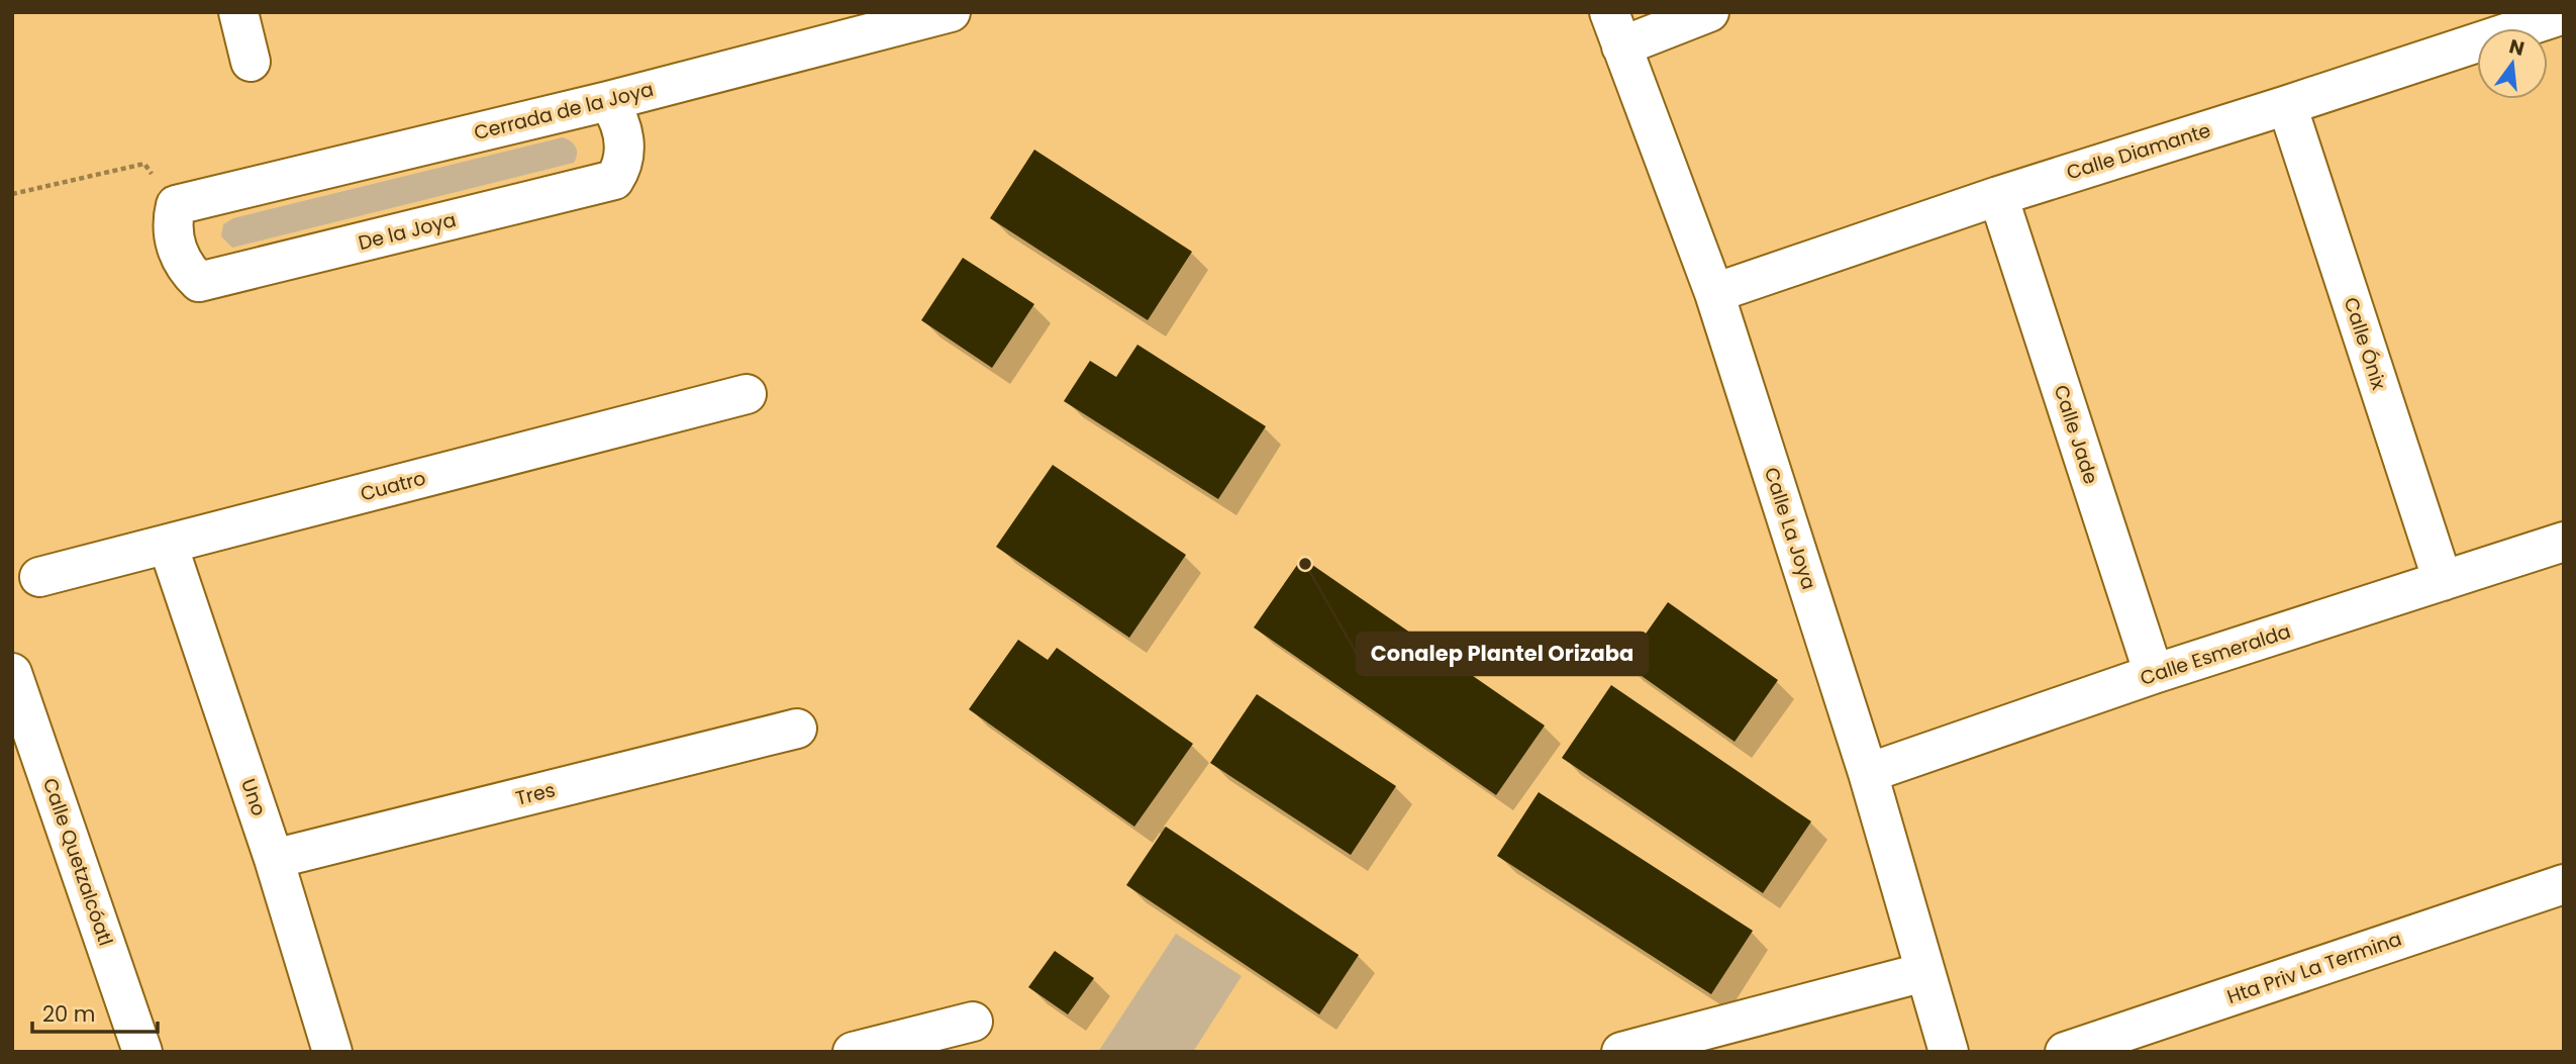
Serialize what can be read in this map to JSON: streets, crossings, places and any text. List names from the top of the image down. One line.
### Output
{"streets":{"street":["Cerrada de la Joya","Calle Diamante","De la Joya","Calle Ónix","Calle Jade","Cuatro","Calle La Joya","Calle Esmeralda","Tres","Uno","Calle Quetzalcóatl","Hta Priv La Termina"]},"crossings":[["Cerrada de la Joya","De la Joya"],["Calle Diamante","Calle Ónix"],["Calle Diamante","Calle Jade"],["Calle Diamante","Calle La Joya"],["Calle Ónix","Calle Esmeralda"],["Calle Jade","Calle Esmeralda"],["Cuatro","Uno"],["Calle La Joya","Calle Esmeralda"],["Tres","Uno"]],"places":["Conalep Plantel Orizaba"],"scale_bar":"20 m","north":"top"}
